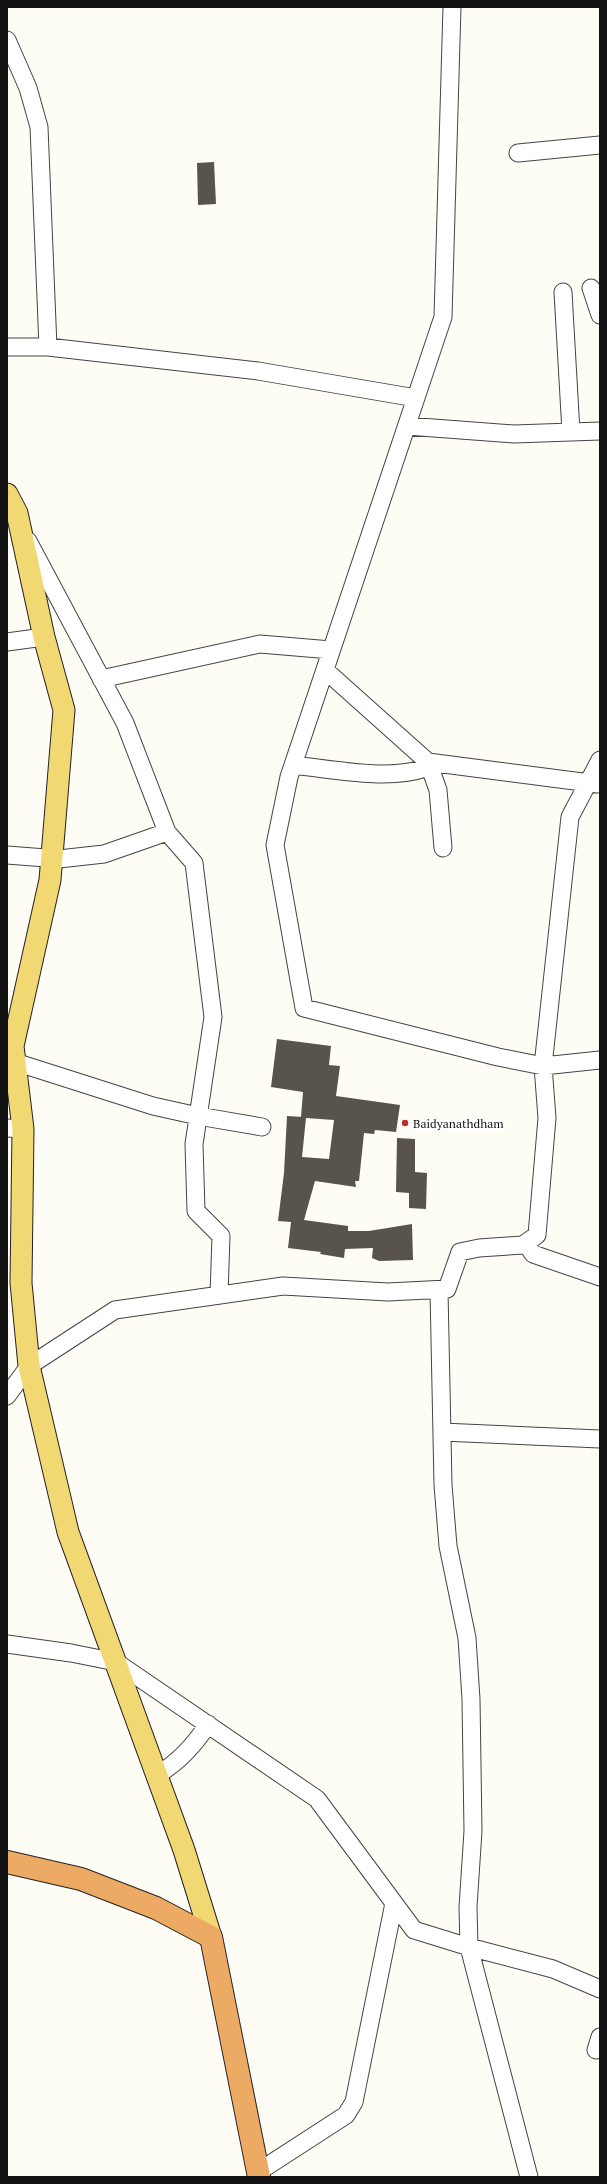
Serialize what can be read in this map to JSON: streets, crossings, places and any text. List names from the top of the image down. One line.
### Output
{"places":["Baidyanathdham"]}
